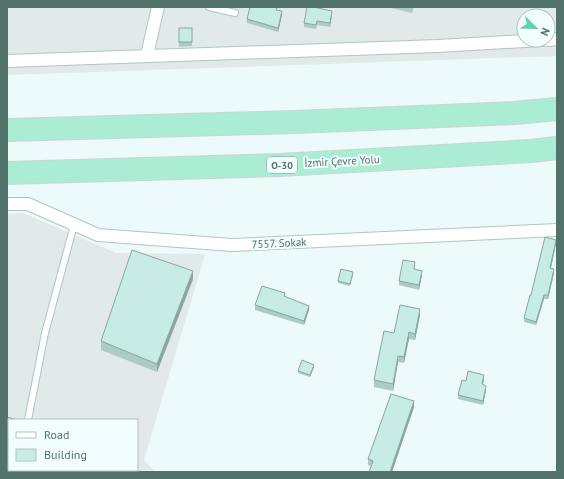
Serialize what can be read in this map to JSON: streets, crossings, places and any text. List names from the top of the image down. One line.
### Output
{"streets":{"highway":["İzmir Çevre Yolu","O-30"],"street":["7557. Sokak"]},"legend":["Road","Building"],"north":"bottom right"}
